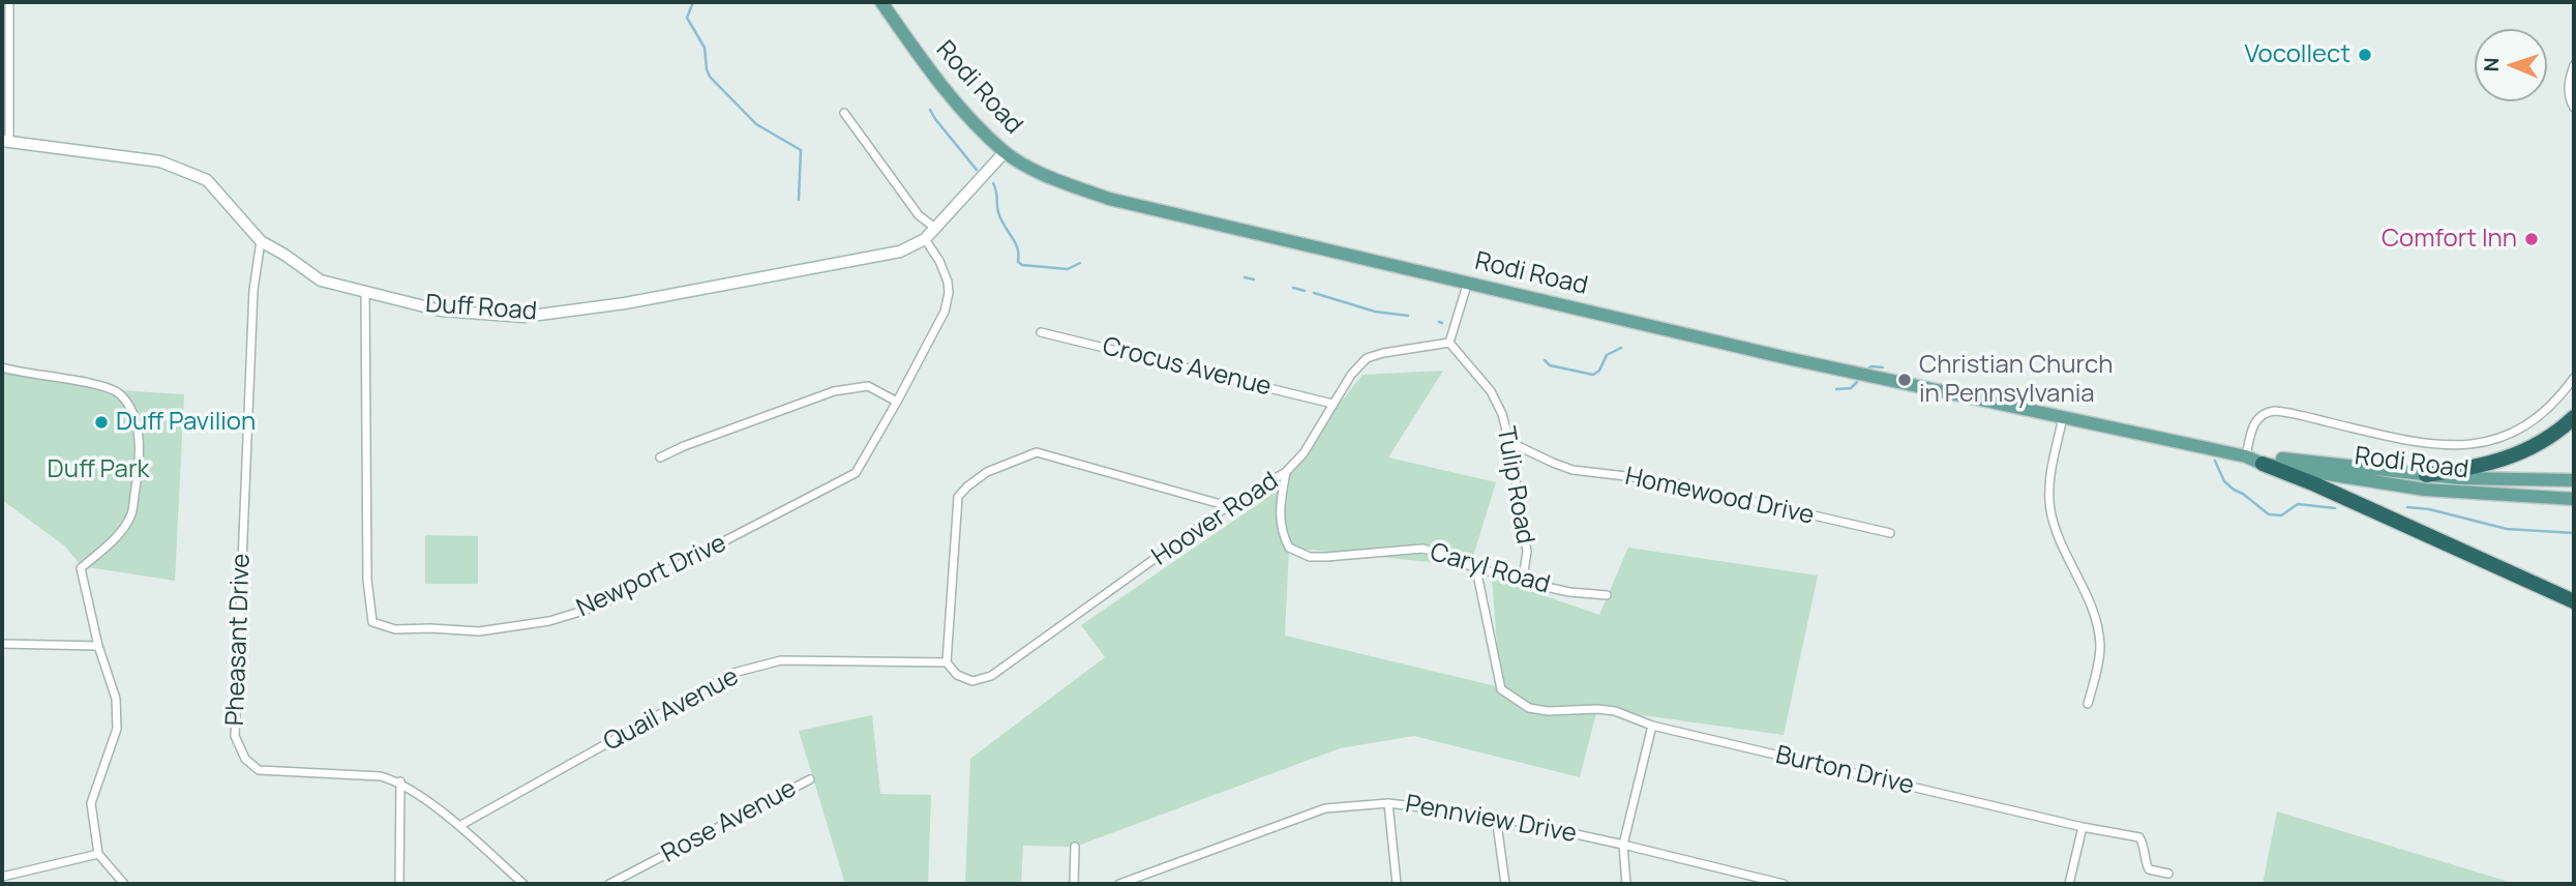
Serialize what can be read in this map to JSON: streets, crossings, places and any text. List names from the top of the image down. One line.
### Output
{"streets":{"main road":["Rodi Road"],"street":["Duff Road","Crocus Avenue","Tulip Road","Homewood Drive","Hoover Road","Caryl Road","Newport Drive","Pheasant Drive","Quail Avenue","Burton Drive","Pennview Drive","Rose Avenue"]},"crossings":[["Rodi Road","Duff Road"],["Duff Road","Newport Drive"],["Duff Road","Pheasant Drive"],["Crocus Avenue","Hoover Road"],["Tulip Road","Homewood Drive"],["Tulip Road","Hoover Road"],["Tulip Road","Caryl Road"],["Hoover Road","Caryl Road"],["Hoover Road","Quail Avenue"],["Caryl Road","Burton Drive"],["Pheasant Drive","Quail Avenue"]],"parks":["Duff Park"],"places":["Vocollect","Comfort Inn","Christian Church in Pennsylvania","Duff Pavilion"],"north":"left"}
